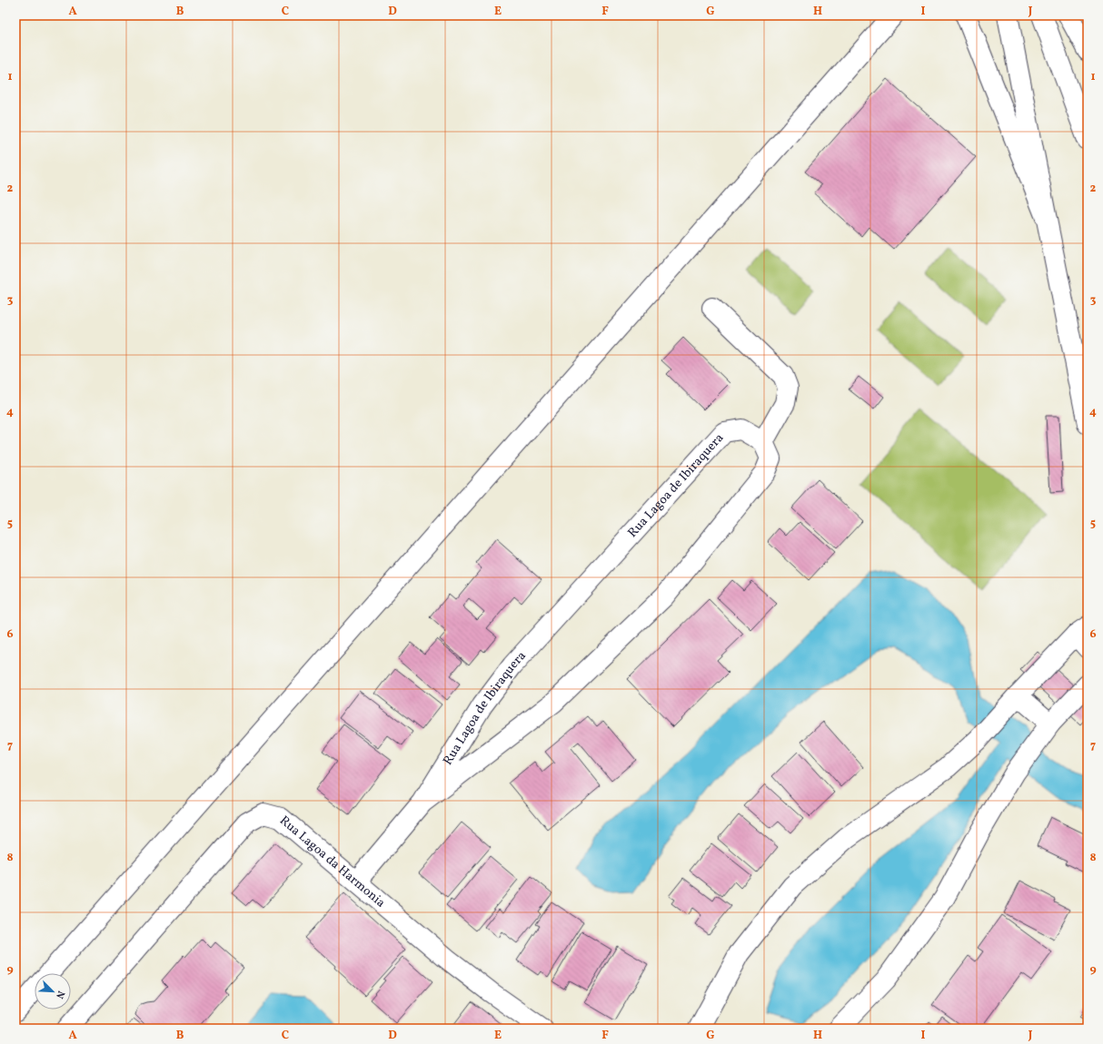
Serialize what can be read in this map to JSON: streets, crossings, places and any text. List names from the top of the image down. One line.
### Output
{"streets":{"street":["Rua Lagoa de Ibiraquera","Rua Lagoa da Harmonia"]},"crossings":[["Rua Lagoa de Ibiraquera","Rua Lagoa da Harmonia"]],"north":"bottom right","grid":{"columns":["A","B","C","D","E","F","G","H","I","J"],"rows":["1","2","3","4","5","6","7","8","9"]}}
